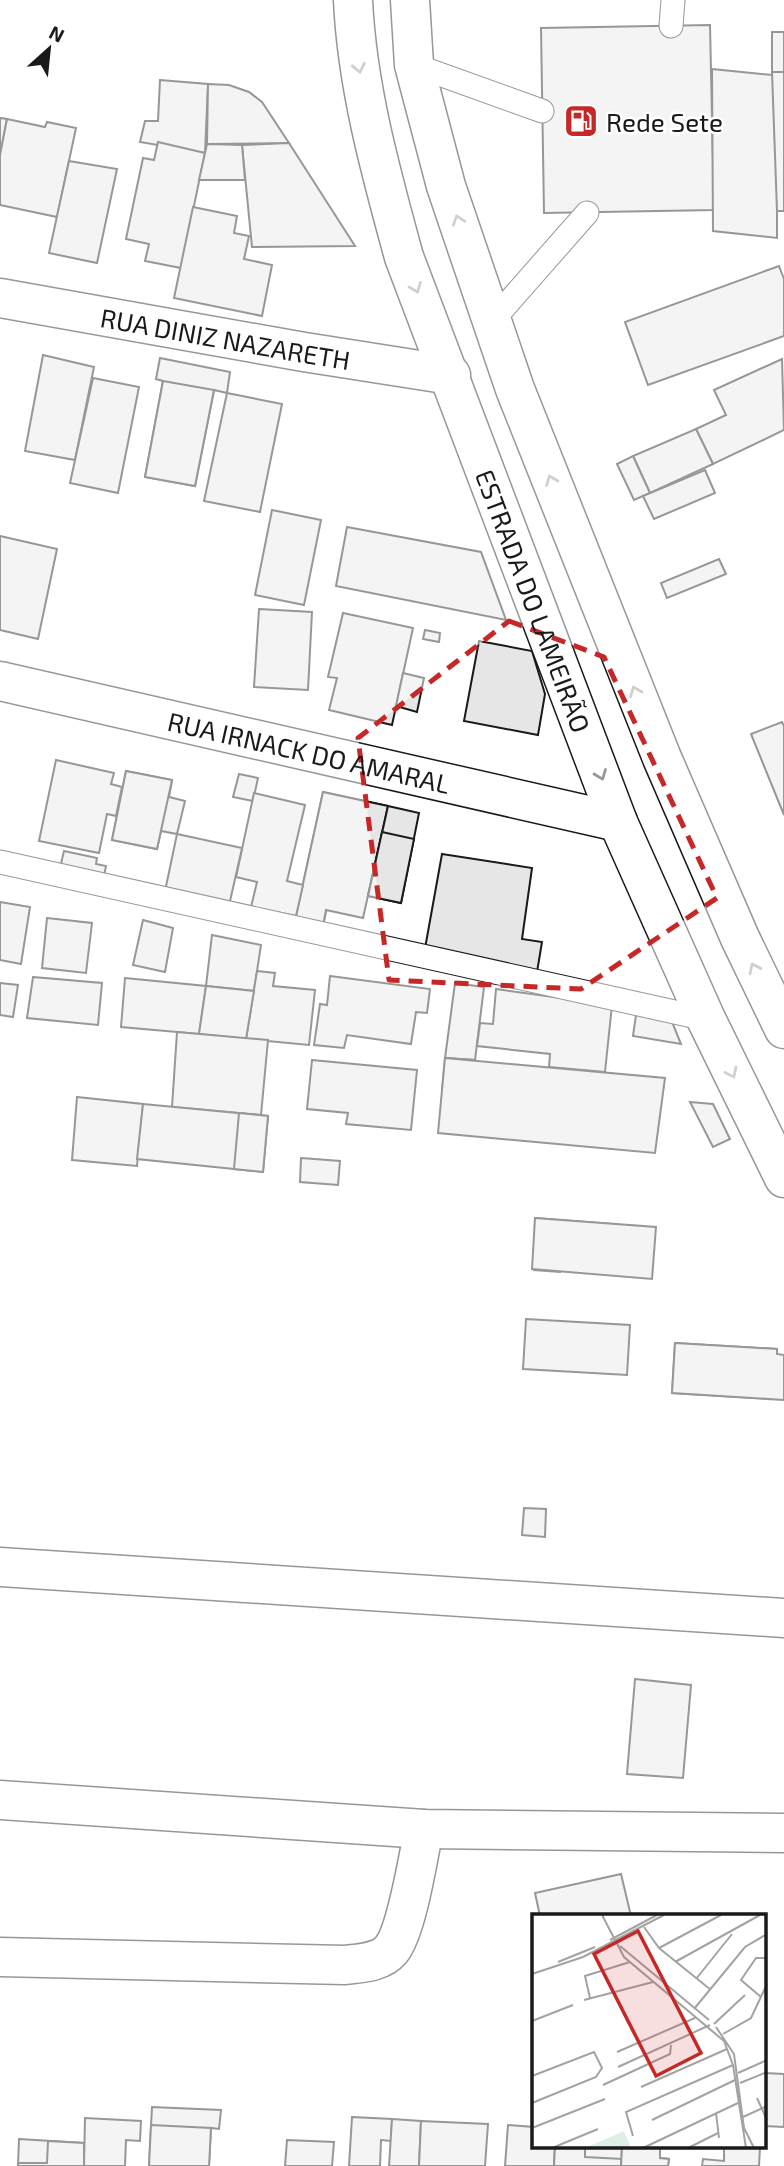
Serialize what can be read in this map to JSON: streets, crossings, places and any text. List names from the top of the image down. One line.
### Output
{"streets":{"street":["RUA DINIZ NAZARETH","ESTRADA DO LAMEIRÃO","RUA IRNACK DO AMARAL"]},"crossings":[["RUA DINIZ NAZARETH","ESTRADA DO LAMEIRÃO"],["ESTRADA DO LAMEIRÃO","RUA IRNACK DO AMARAL"]],"places":{"fuel station":["Rede Sete"]},"north":"top right"}
